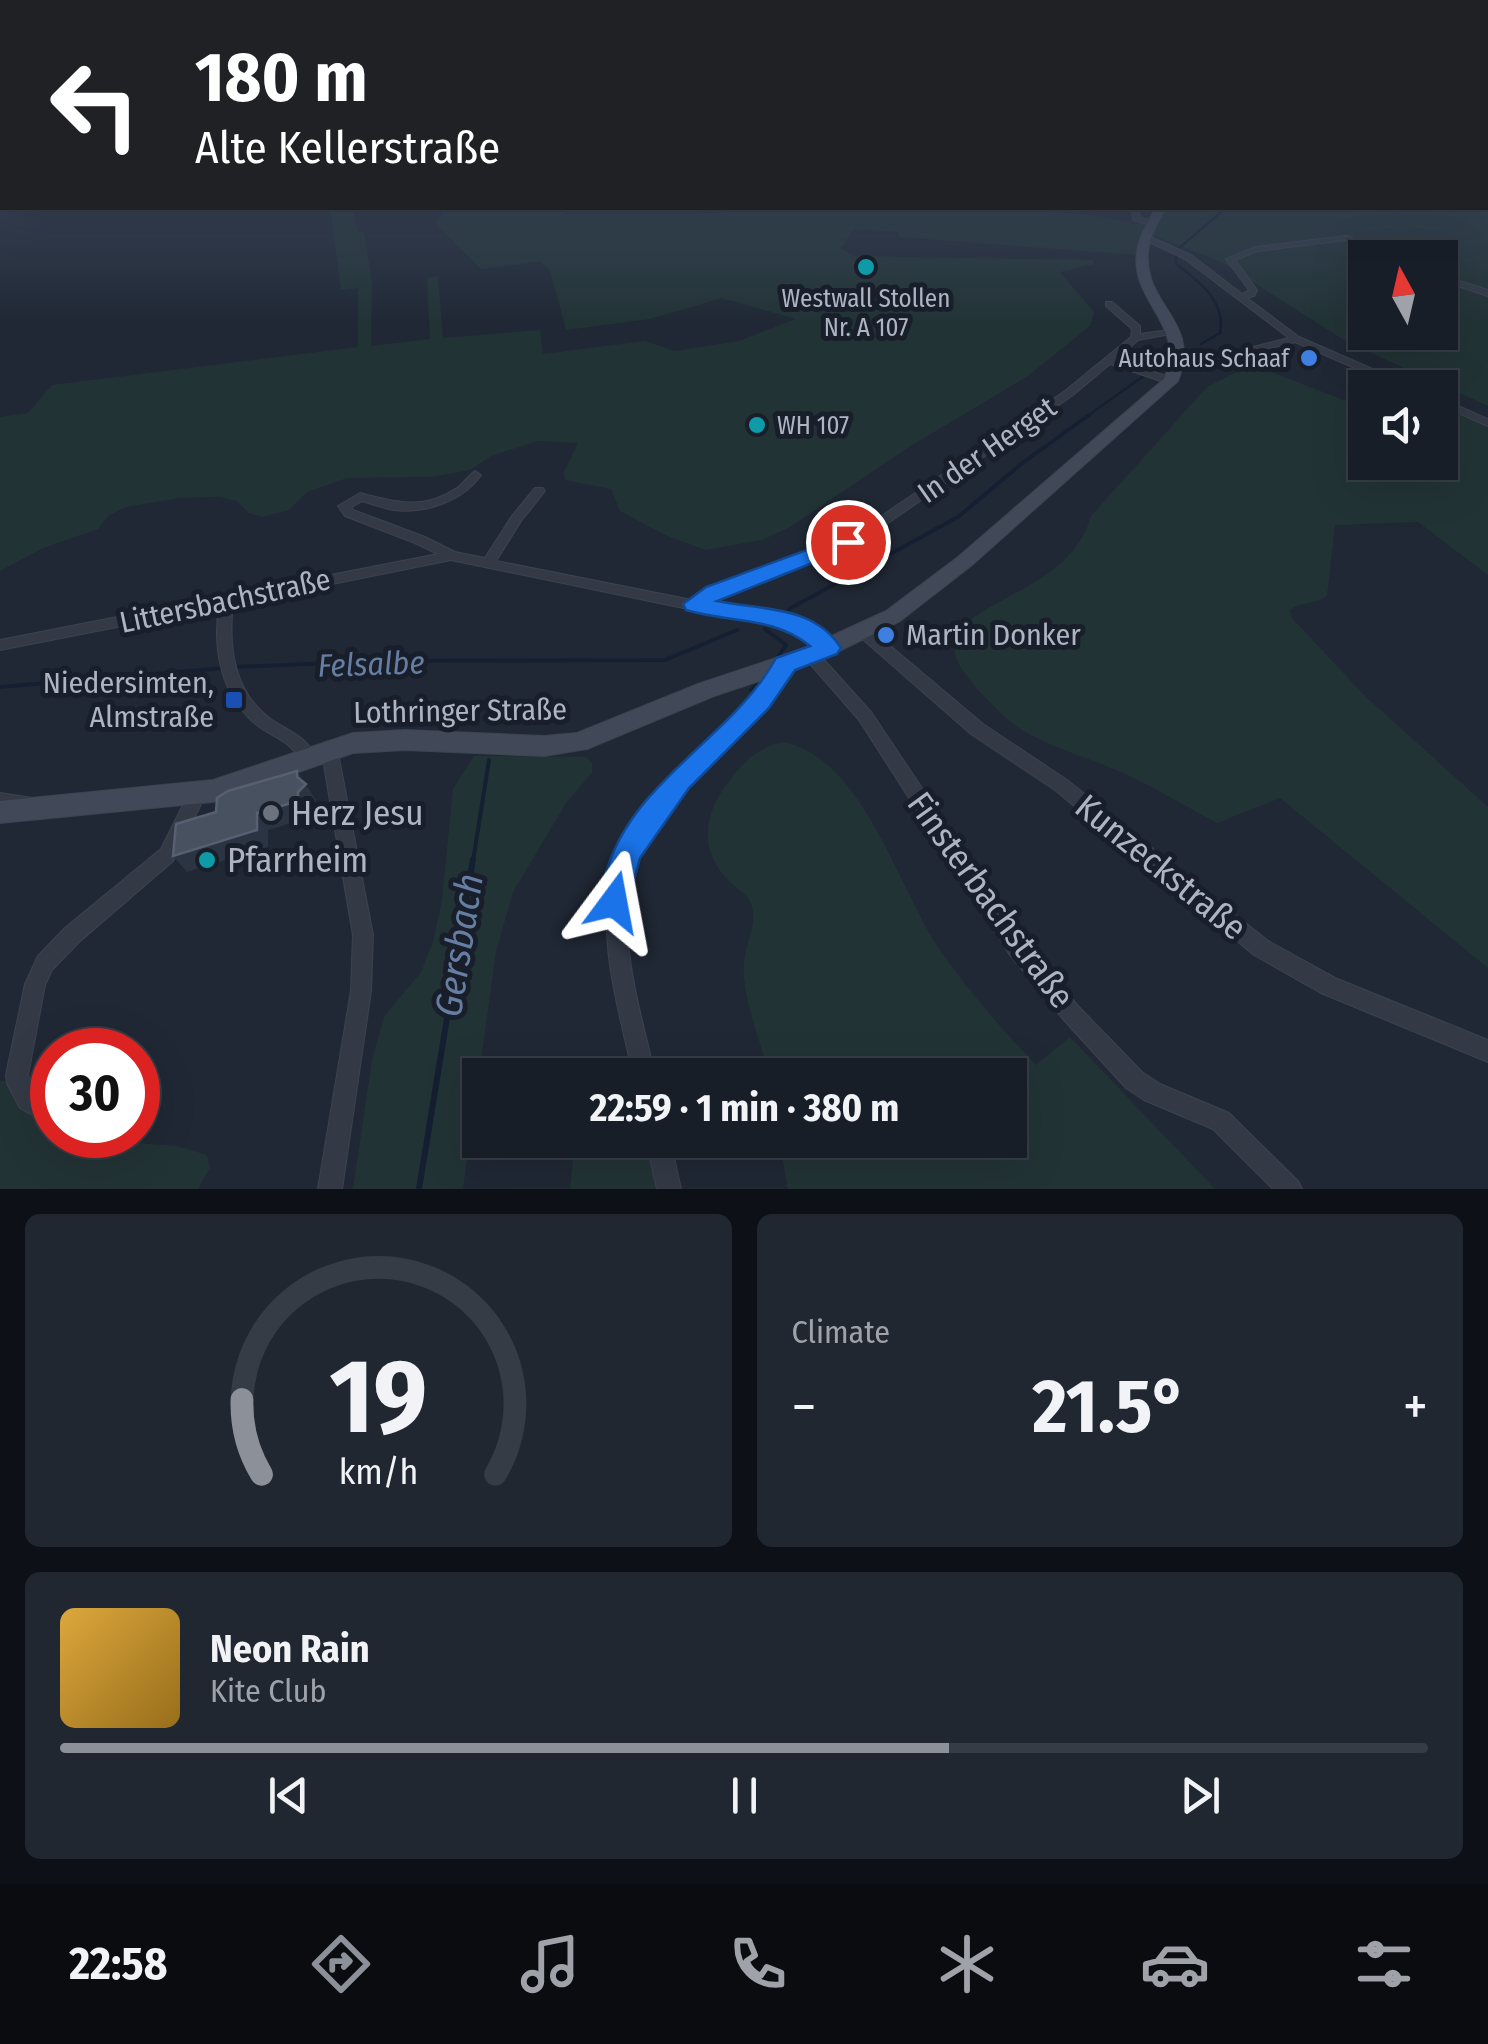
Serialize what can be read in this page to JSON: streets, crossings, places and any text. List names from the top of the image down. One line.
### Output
{"streets":{"main road":["Lothringer Straße"],"street":["In der Herget","Littersbachstraße","Kunzeckstraße","Finsterbachstraße"]},"crossings":[["In der Herget","Finsterbachstraße"],["Littersbachstraße","Finsterbachstraße"],["Lothringer Straße","Kunzeckstraße"],["Lothringer Straße","Finsterbachstraße"]],"water":["Felsalbe","Gersbach"],"places":{"other":["Westwall Stollen Nr. A 107","Autohaus Schaaf","WH 107","Martin Donker","Herz Jesu","Pfarrheim"],"transit":["Niedersimten, Almstraße"]},"north":"top","page":{"turn":["180 m","Alte Kellerstraße"],"limit":"30","trip":"22:59 · 1 min · 380 m","tile":"Climate","heat":["−","21.5°","+"],"song":["Neon Rain","Kite Club"],"tabs":"22:58","gauge":["19","km/h"]}}
